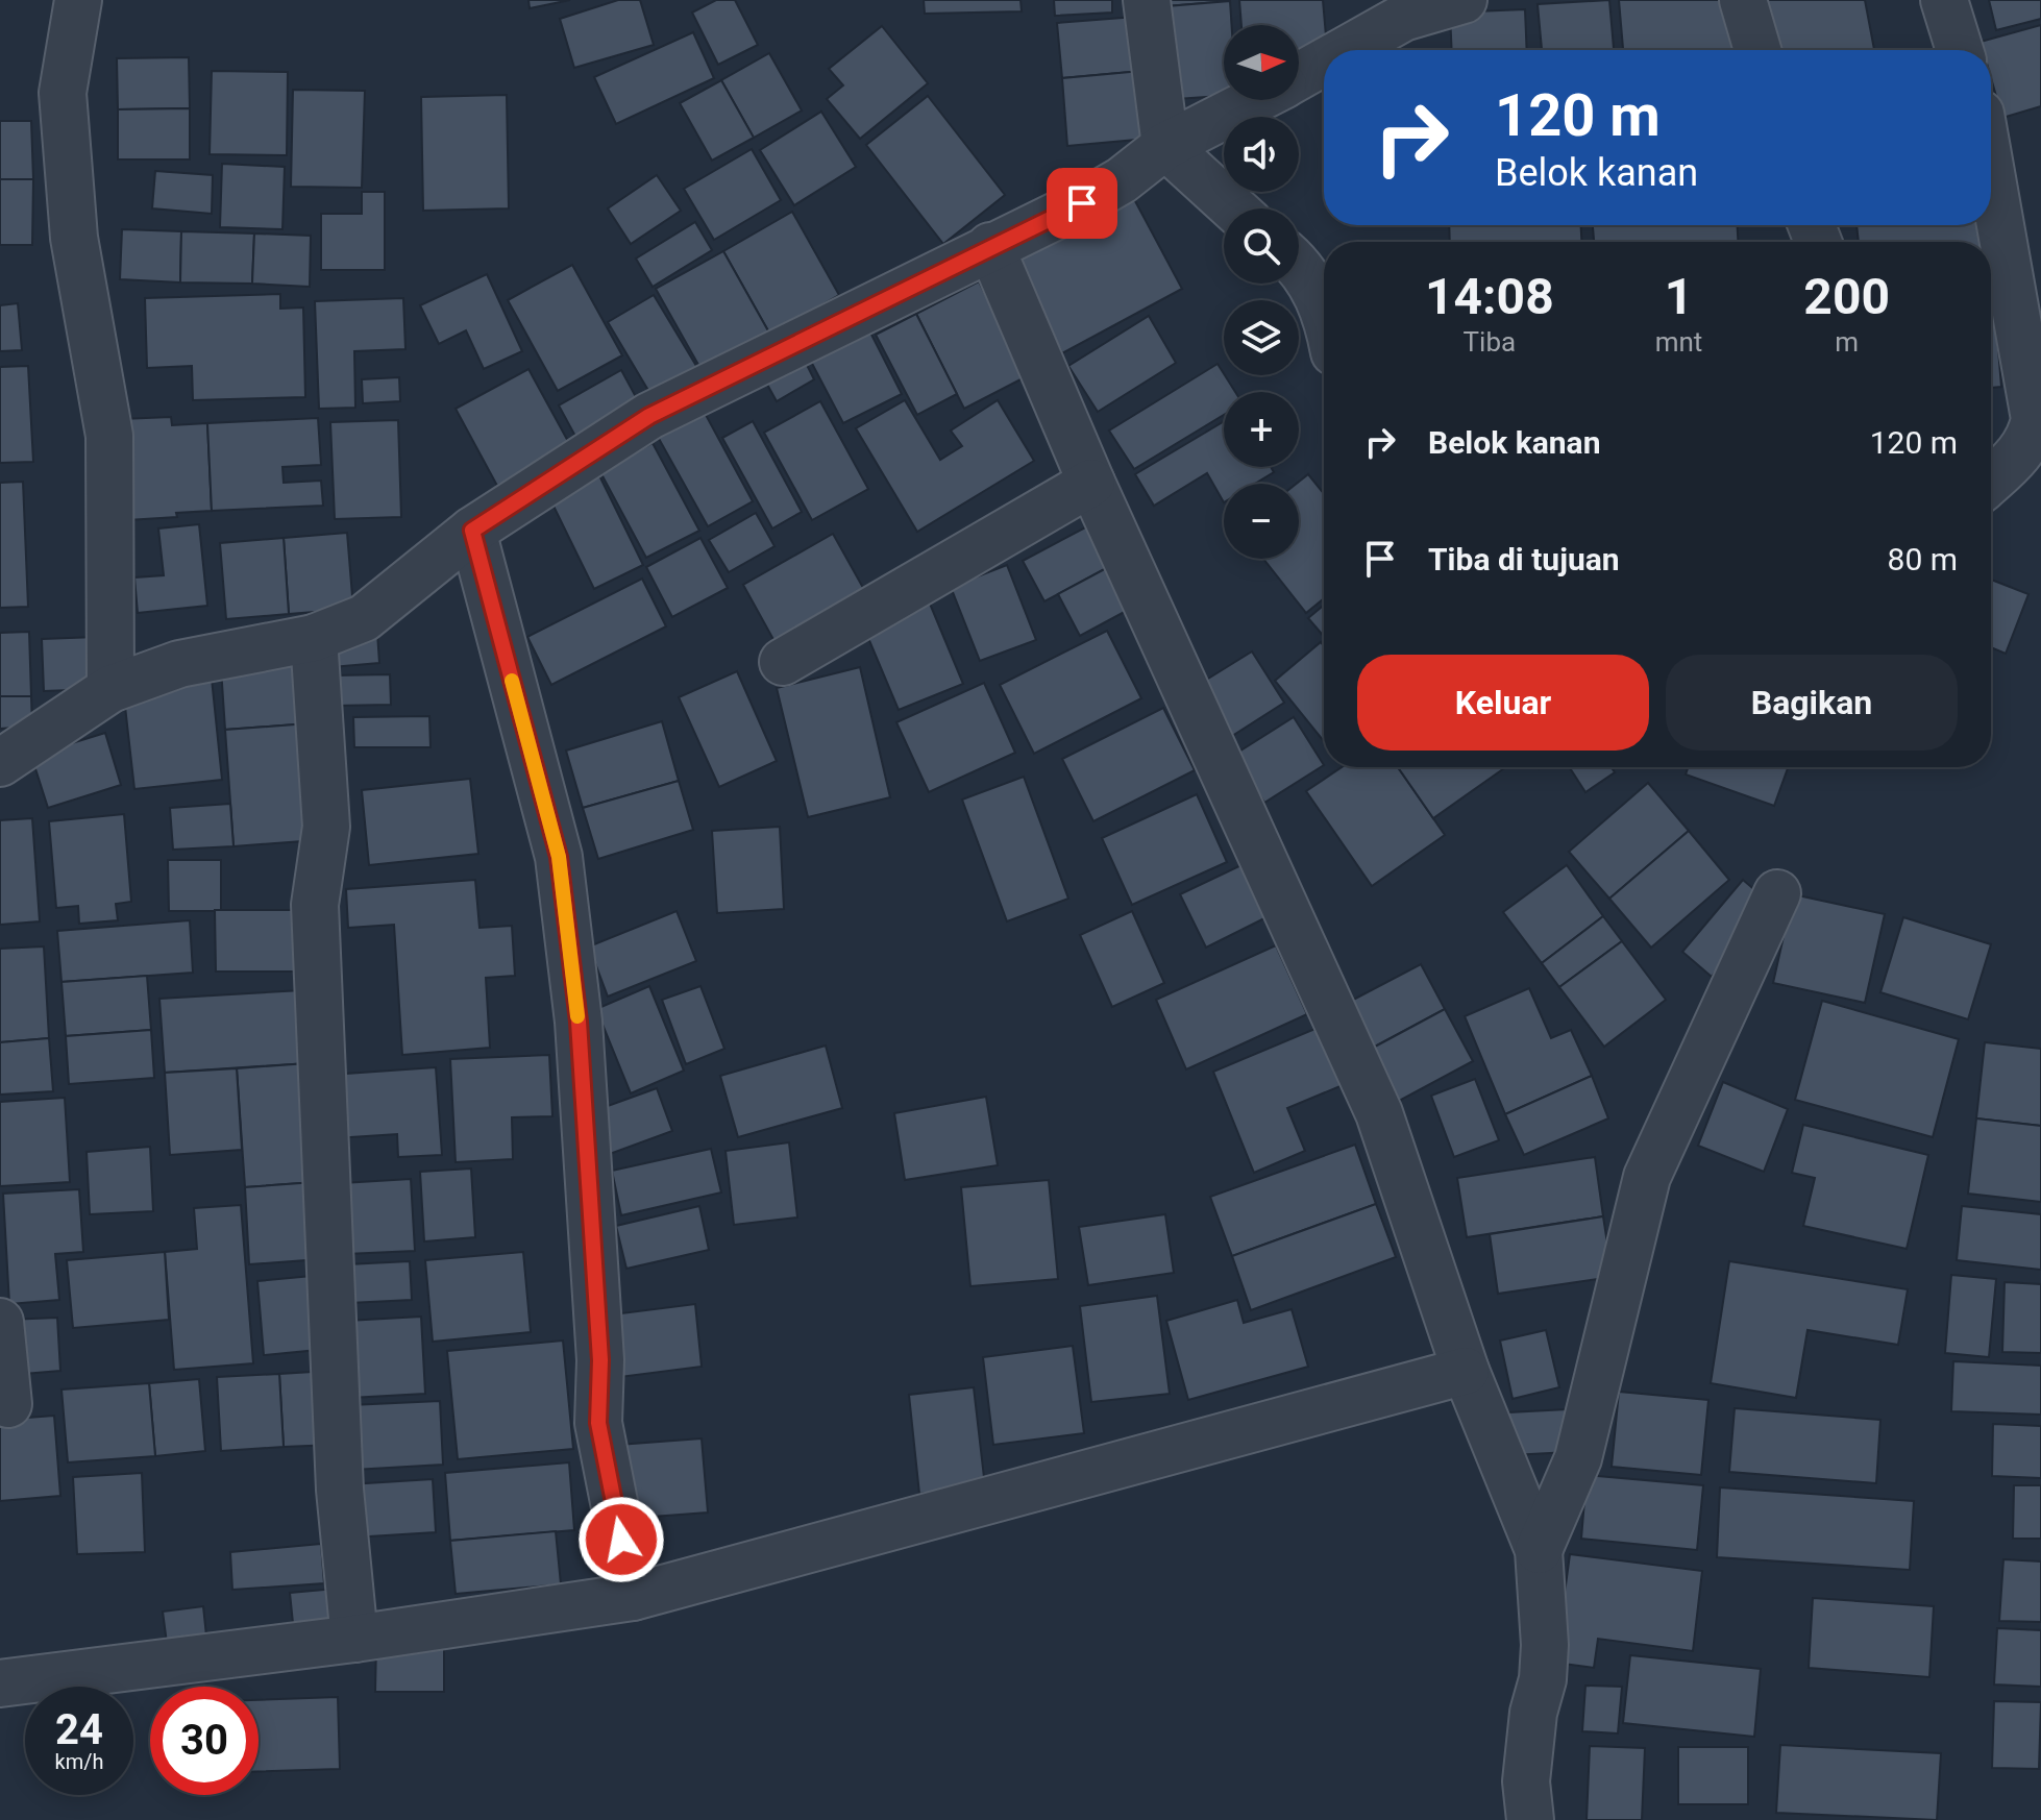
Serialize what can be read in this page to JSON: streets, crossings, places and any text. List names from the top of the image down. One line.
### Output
{"north":"right","page":{"map_buttons":["+","−"],"turn":["120 m","Belok kanan"],"eta":["14:08","Tiba","1","mnt","200","m"],"list":[{"name":"Belok kanan","value":"120 m"},{"name":"Tiba di tujuan","value":"80 m"}],"buttons":["Keluar","Bagikan"],"speed":"24 km/h","limit":"30"}}
